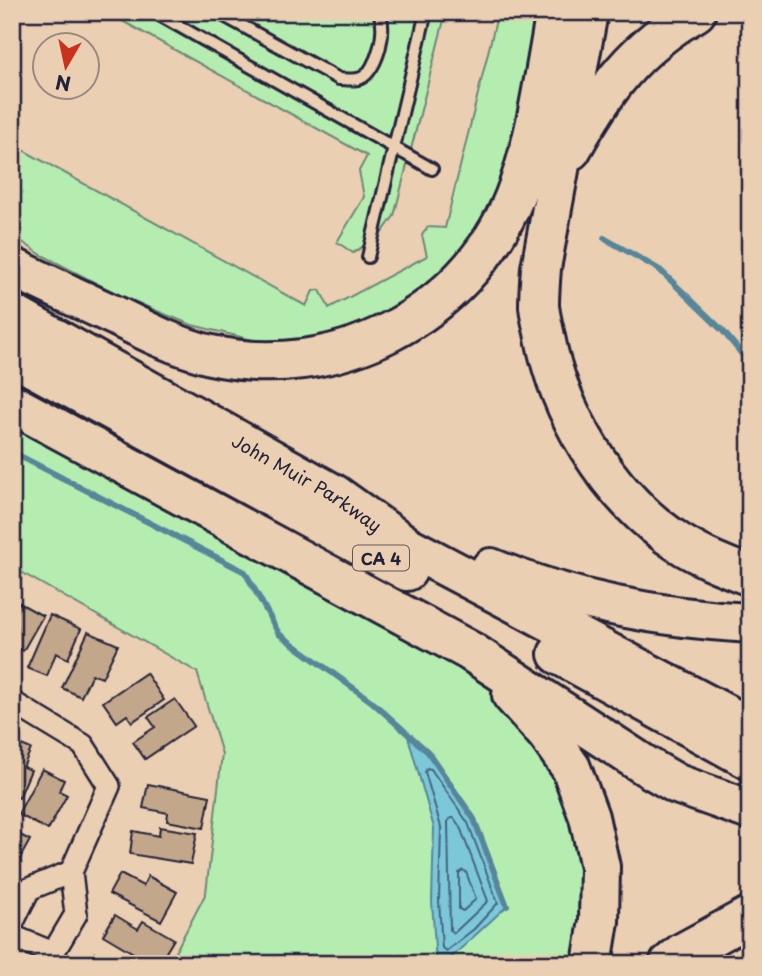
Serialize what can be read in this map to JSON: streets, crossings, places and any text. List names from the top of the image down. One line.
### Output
{"streets":{"highway":["John Muir Parkway","CA 4"]},"north":"bottom"}
